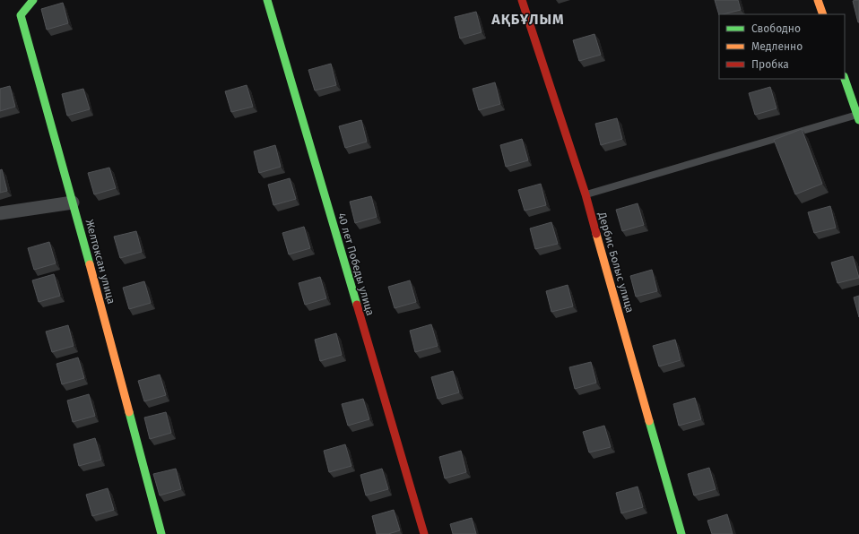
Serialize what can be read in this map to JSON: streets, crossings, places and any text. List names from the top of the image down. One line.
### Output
{"streets":{"street":["Желтоксан улица","Дербис Болыс улица","40 лет Победы улица"]},"districts":["АҚБҰЛЫМ"],"legend":["Свободно","Медленно","Пробка"]}
